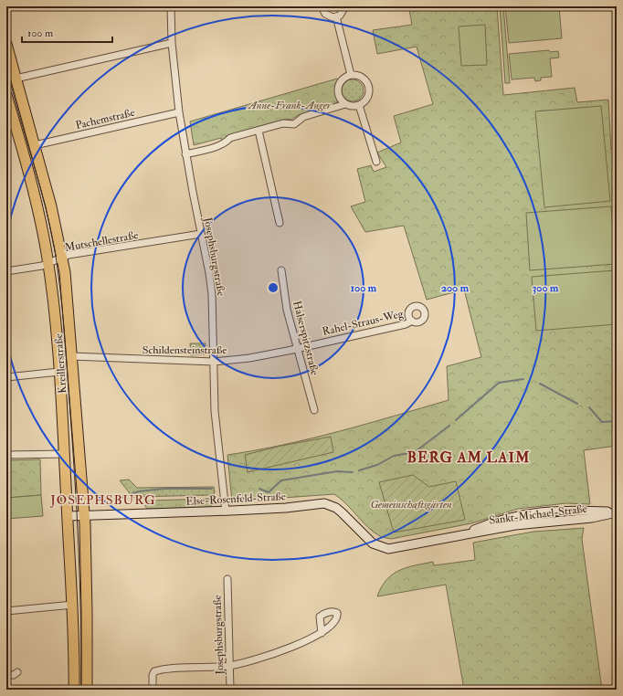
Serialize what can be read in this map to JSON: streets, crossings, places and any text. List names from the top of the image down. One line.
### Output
{"streets":{"main road":["Kreillerstraße"],"street":["Pachemstraße","Mutschellestraße","Josephsburgstraße","Rahel-Straus-Weg","Halserspitzstraße","Schildensteinstraße","Else-Rosenfeld-Straße","Sankt-Michael-Straße"]},"crossings":[["Pachemstraße","Josephsburgstraße"],["Pachemstraße","Kreillerstraße"],["Mutschellestraße","Josephsburgstraße"],["Mutschellestraße","Kreillerstraße"],["Josephsburgstraße","Schildensteinstraße"],["Josephsburgstraße","Else-Rosenfeld-Straße"],["Rahel-Straus-Weg","Halserspitzstraße"],["Rahel-Straus-Weg","Schildensteinstraße"],["Halserspitzstraße","Schildensteinstraße"],["Schildensteinstraße","Kreillerstraße"],["Kreillerstraße","Else-Rosenfeld-Straße"],["Else-Rosenfeld-Straße","Sankt-Michael-Straße"]],"districts":["BERG AM LAIM","JOSEPHSBURG"],"parks":["Anne-Frank-Anger","Gemeinschaftsgärten"],"scale_bar":"100 m","rings":["100 m","200 m","300 m"]}
